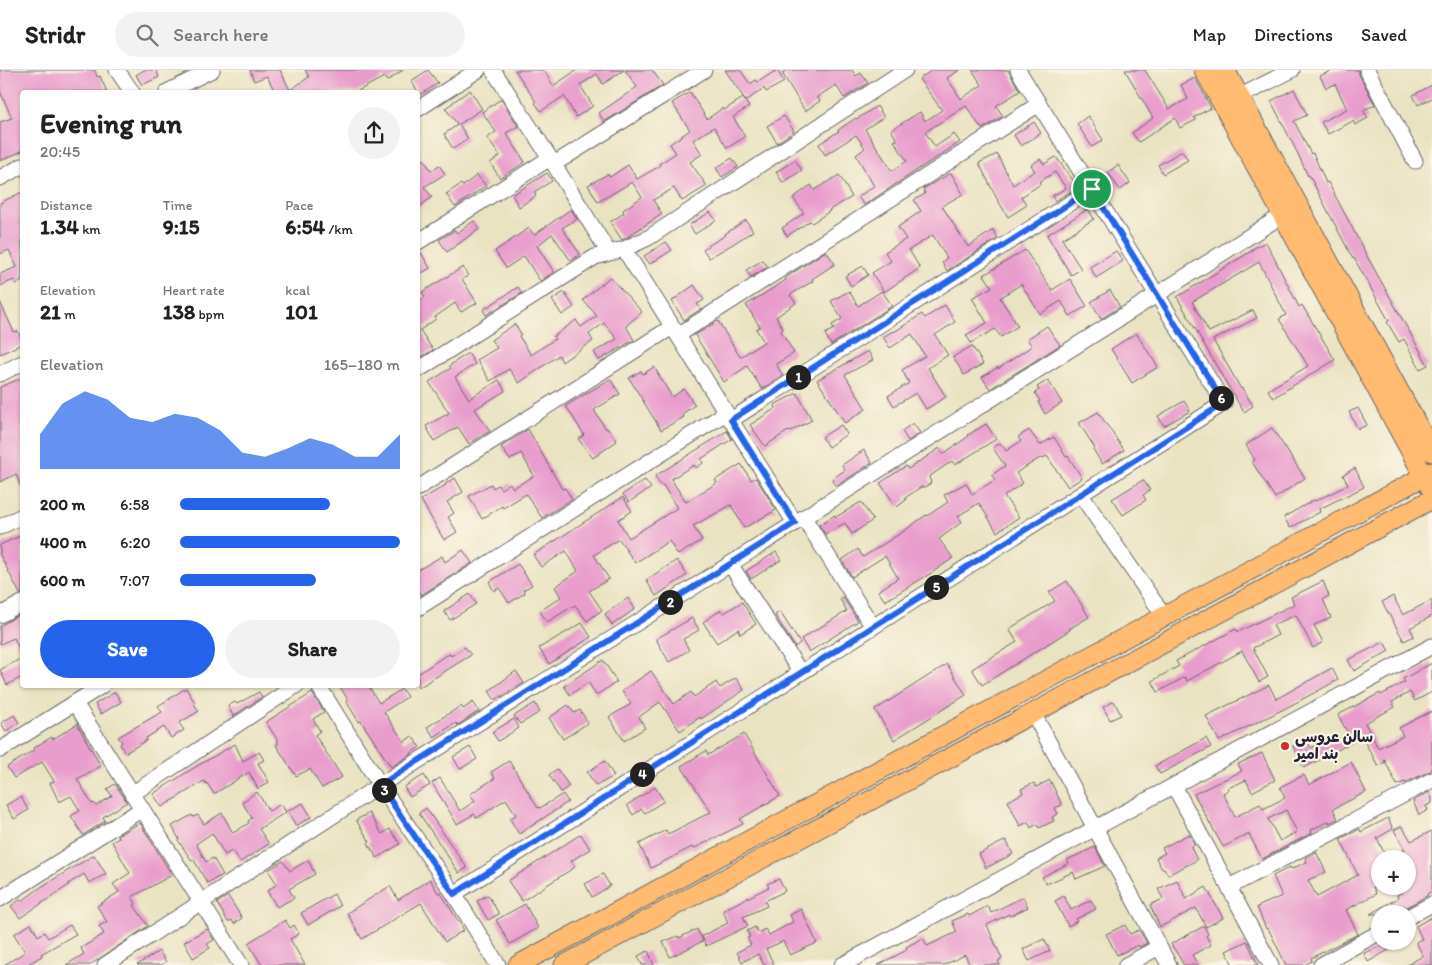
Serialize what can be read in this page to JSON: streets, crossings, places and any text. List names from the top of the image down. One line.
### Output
{"places":["سالن عروسی بند امیر"],"page":{"header":"Stridr","search":"Search here","nav":["Map","Directions","Saved"],"heading":["Evening run","20:45"],"stats":[["Distance","1.34 km"],["Time","9:15"],["Pace","6:54 /km"],["Elevation","21 m"],["Heart rate","138 bpm"],["kcal","101"]],"chart":["Elevation","165–180 m"],"pins":["1","6","5","2","4","3"],"list":[{"name":"200 m","note":"6:58"},{"name":"400 m","note":"6:20"},{"name":"600 m","note":"7:07"}],"buttons":["Save","Share"],"map_buttons":["+","−"]}}
